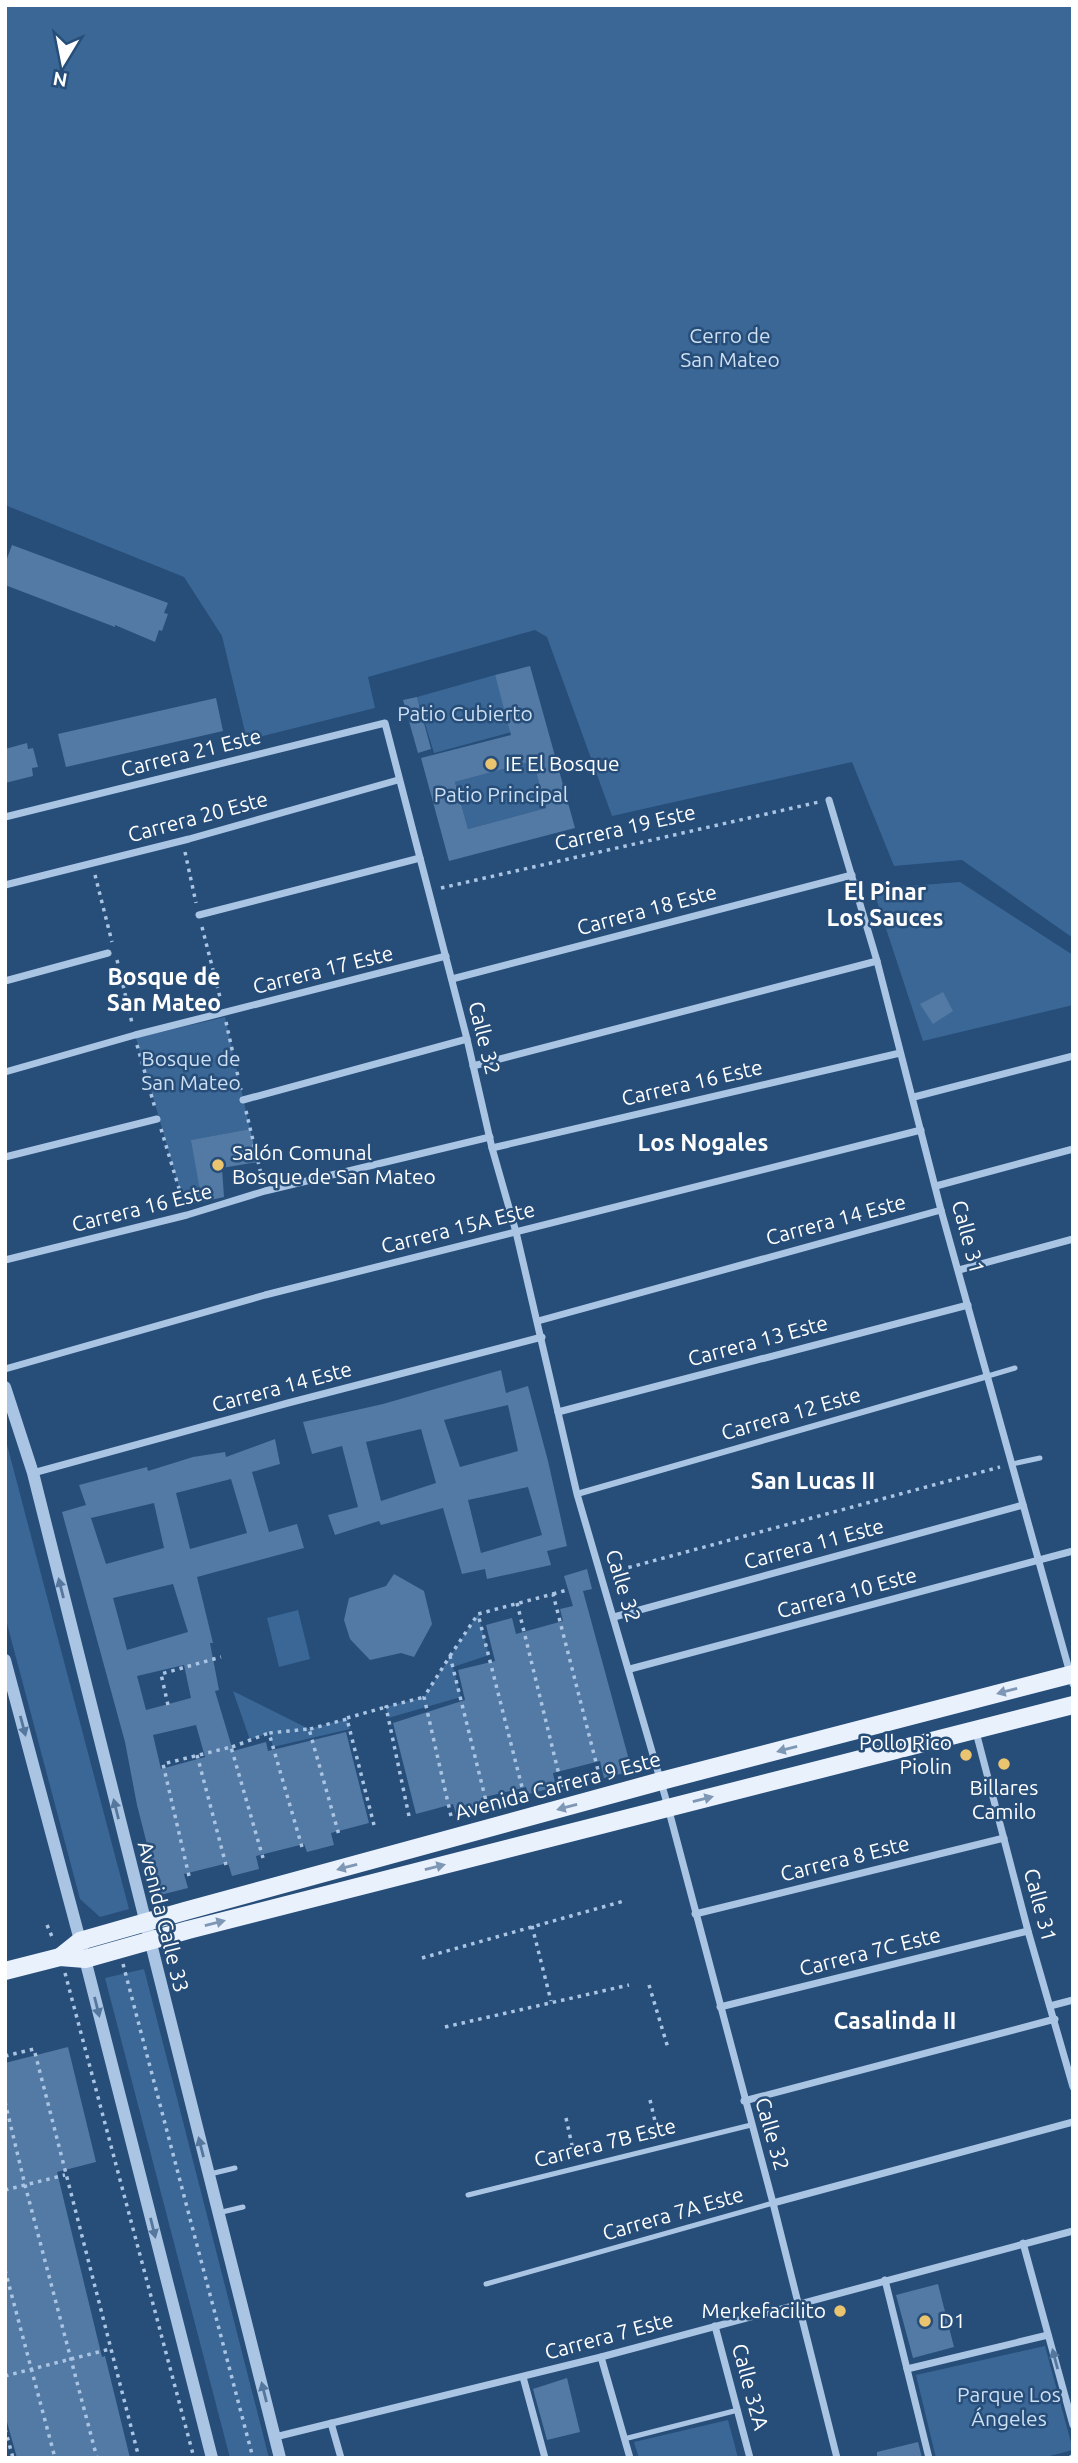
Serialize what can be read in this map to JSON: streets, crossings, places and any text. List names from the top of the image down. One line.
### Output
{"streets":{"main road":["Avenida Carrera 9 Este"],"street":["Carrera 21 Este","Carrera 20 Este","Carrera 18 Este","Carrera 17 Este","Calle 32","Carrera 16 Este","Carrera 14 Este","Carrera 15A Este","Calle 31","Carrera 13 Este","Carrera 12 Este","Carrera 11 Este","Carrera 10 Este","Carrera 8 Este","Avenida Calle 33","Carrera 7C Este","Carrera 7A Este","Carrera 7 Este","Calle 32A"],"lane":["Carrera 7B Este"],"path":["Carrera 19 Este"]},"crossings":[["Carrera 21 Este","Calle 32"],["Carrera 20 Este","Calle 32"],["Carrera 19 Este","Calle 32"],["Carrera 19 Este","Calle 31"],["Carrera 18 Este","Calle 32"],["Carrera 18 Este","Calle 31"],["Carrera 17 Este","Calle 32"],["Calle 32","Carrera 16 Este"],["Calle 32","Carrera 14 Este"],["Calle 32","Carrera 15A Este"],["Calle 32","Carrera 13 Este"],["Calle 32","Carrera 12 Este"],["Calle 32","Carrera 11 Este"],["Calle 32","Carrera 10 Este"],["Calle 32","Avenida Carrera 9 Este"],["Calle 32","Carrera 8 Este"],["Calle 32","Carrera 7C Este"],["Calle 32","Carrera 7B Este"],["Calle 32","Carrera 7A Este"],["Calle 32","Carrera 7 Este"],["Carrera 16 Este","Calle 31"],["Carrera 14 Este","Calle 31"],["Carrera 14 Este","Avenida Calle 33"],["Carrera 15A Este","Calle 31"],["Calle 31","Carrera 13 Este"],["Calle 31","Carrera 12 Este"],["Calle 31","Carrera 11 Este"],["Calle 31","Carrera 10 Este"],["Calle 31","Avenida Carrera 9 Este"],["Calle 31","Carrera 8 Este"],["Calle 31","Carrera 7C Este"],["Avenida Carrera 9 Este","Avenida Calle 33"],["Avenida Calle 33","Carrera 7 Este"],["Carrera 7 Este","Calle 32A"]],"districts":["El Pinar Los Sauces","Bosque de San Mateo","Los Nogales","San Lucas II","Casalinda II"],"parks":["Cerro de San Mateo","Patio Cubierto","Patio Principal","Bosque de San Mateo","Parque Los Ángeles"],"places":["IE El Bosque","Salón Comunal Bosque de San Mateo","Pollo Rico Piolin","Billares Camilo","Merkefacilito","D1"],"north":"bottom"}
